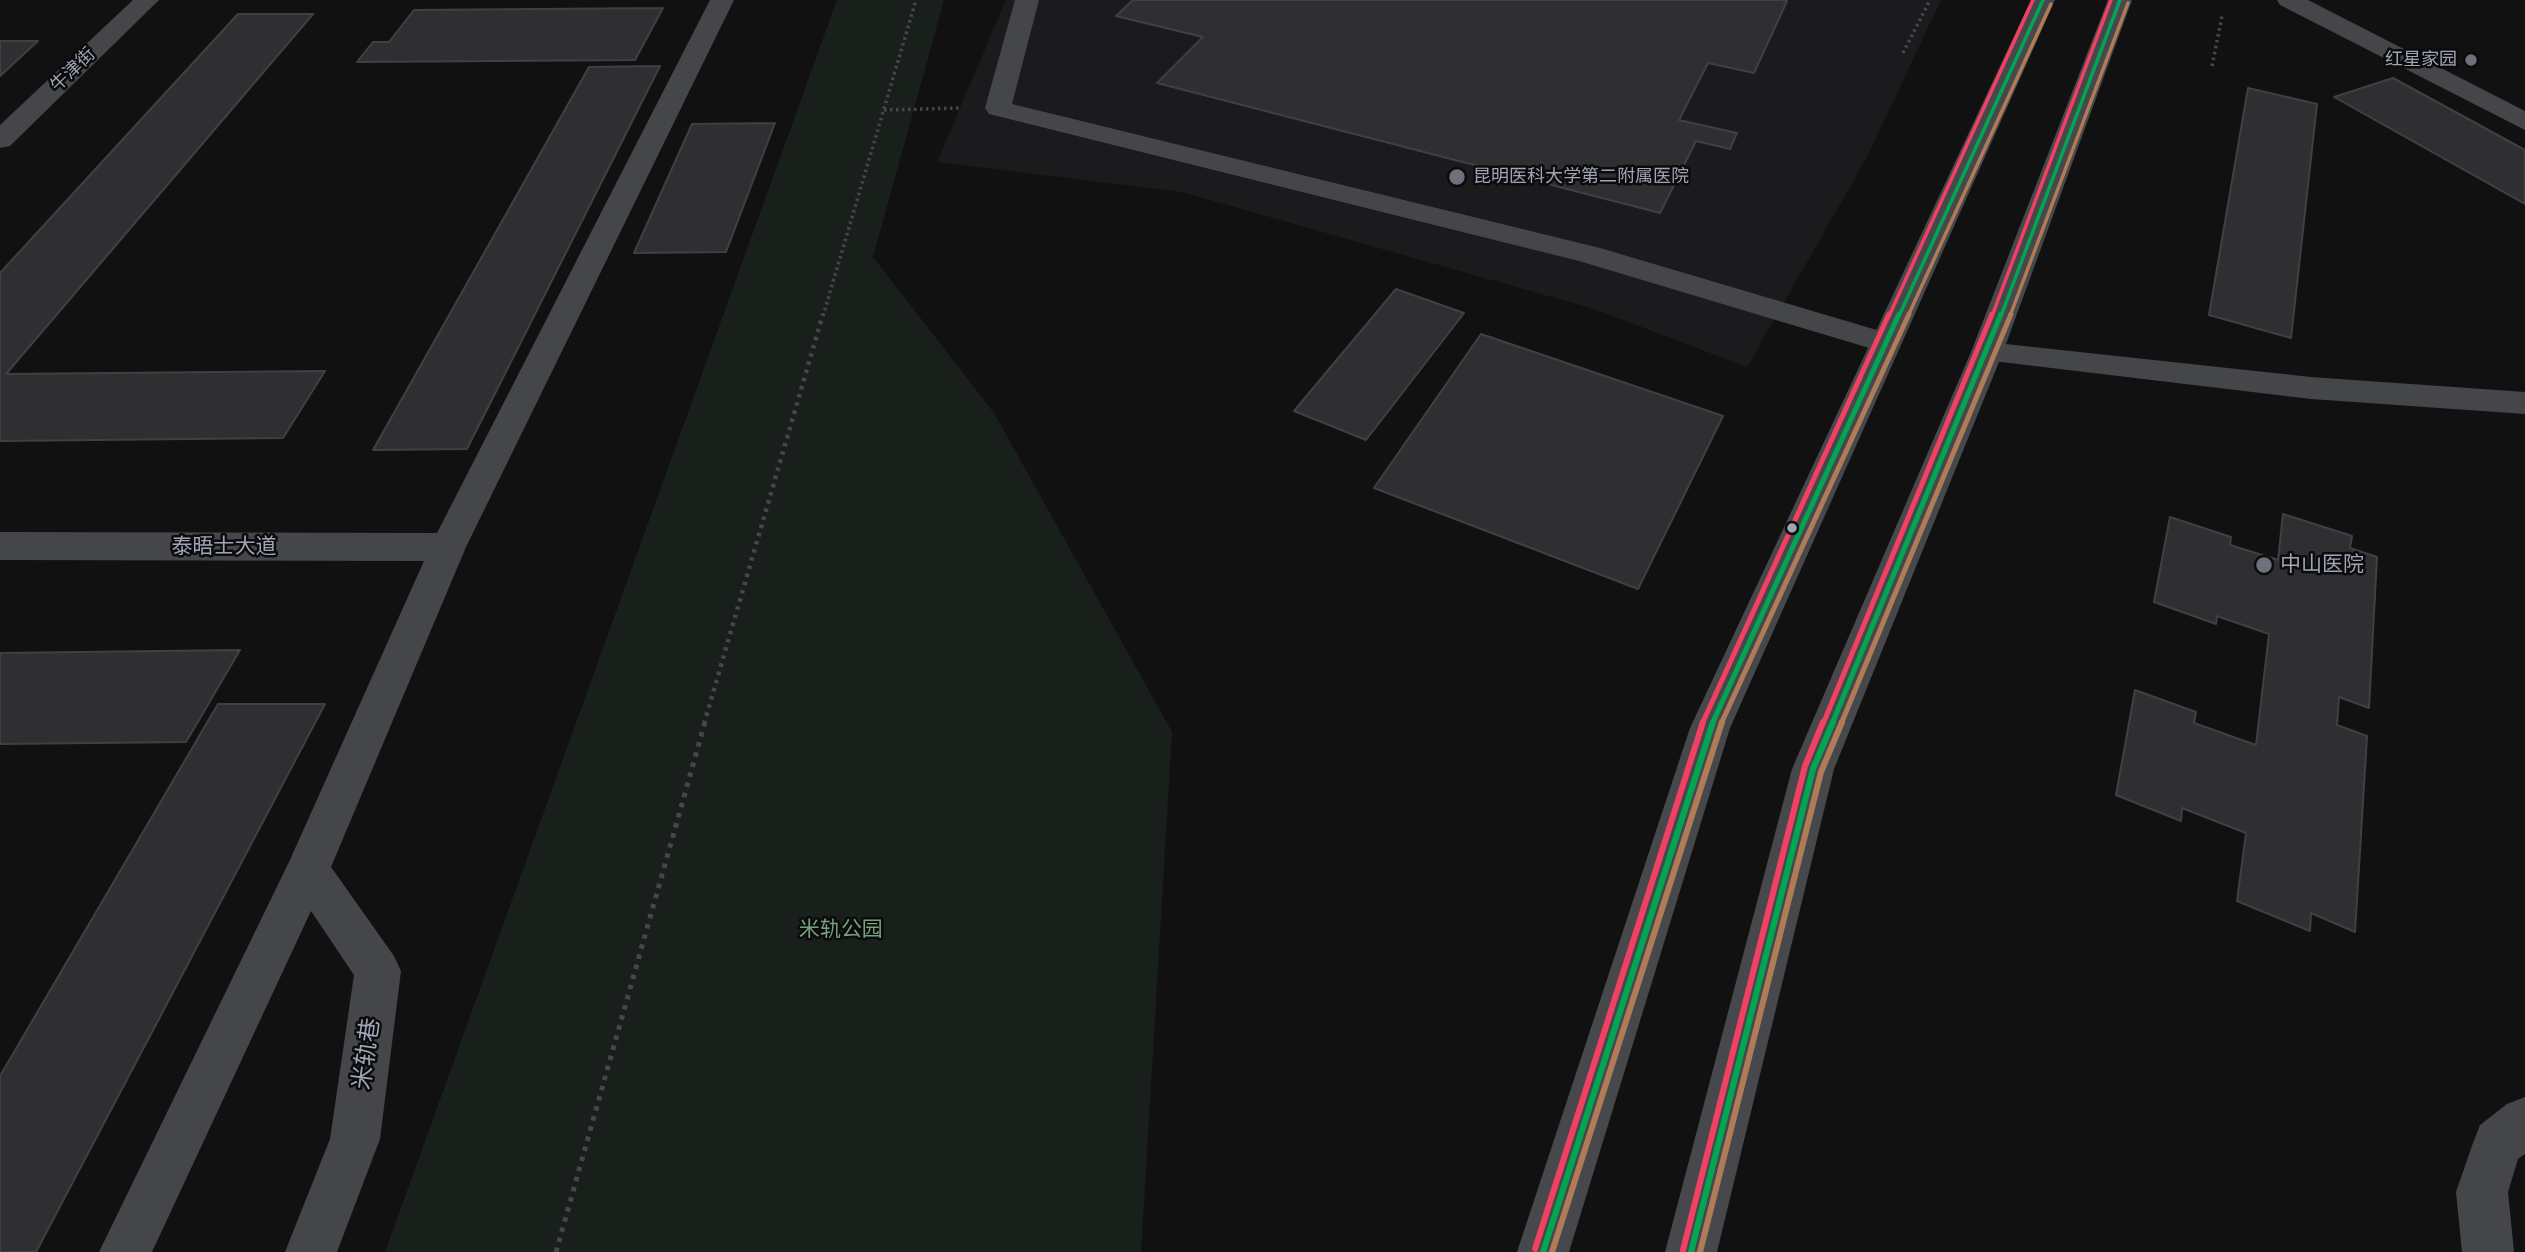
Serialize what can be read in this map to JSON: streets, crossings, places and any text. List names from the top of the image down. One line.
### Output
{"streets":{"street":["牛津街","泰晤士大道","米轨巷"]},"parks":["米轨公园"],"places":["红星家园","昆明医科大学第二附属医院","中山医院"]}
